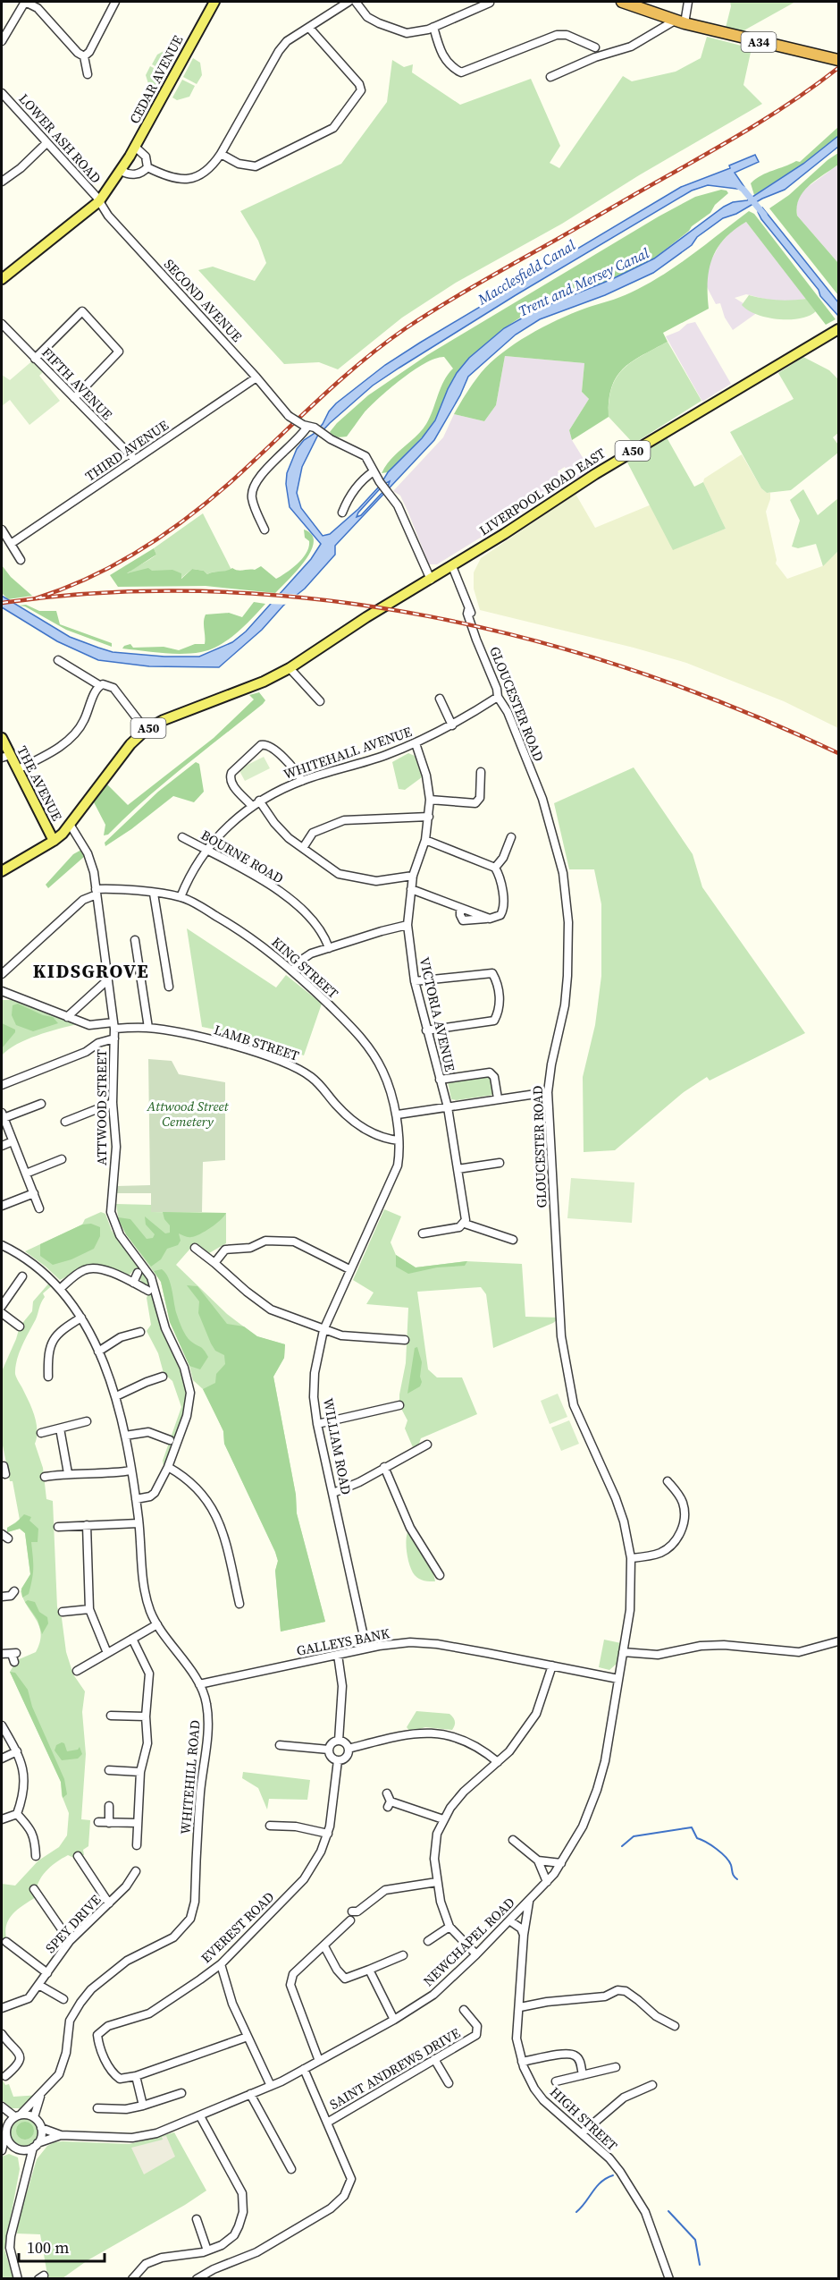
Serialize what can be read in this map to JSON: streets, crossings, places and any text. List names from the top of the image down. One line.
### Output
{"streets":{"highway":["A34"],"main road":["CEDAR AVENUE","A50","LIVERPOOL ROAD EAST","THE AVENUE"],"street":["LOWER ASH ROAD","SECOND AVENUE","FIFTH AVENUE","THIRD AVENUE","GLOUCESTER ROAD","WHITEHALL AVENUE","BOURNE ROAD","KING STREET","VICTORIA AVENUE","LAMB STREET","ATTWOOD STREET","WILLIAM ROAD","GALLEYS BANK","WHITEHILL ROAD","SPEY DRIVE","EVEREST ROAD","NEWCHAPEL ROAD","SAINT ANDREWS DRIVE","HIGH STREET"]},"crossings":[["CEDAR AVENUE","LOWER ASH ROAD"],["CEDAR AVENUE","SECOND AVENUE"],["LOWER ASH ROAD","SECOND AVENUE"],["SECOND AVENUE","THIRD AVENUE"],["SECOND AVENUE","LIVERPOOL ROAD EAST"],["FIFTH AVENUE","THIRD AVENUE"],["A50","LIVERPOOL ROAD EAST"],["A50","THE AVENUE"],["A50","ATTWOOD STREET"],["LIVERPOOL ROAD EAST","GLOUCESTER ROAD"],["GLOUCESTER ROAD","WHITEHALL AVENUE"],["GLOUCESTER ROAD","NEWCHAPEL ROAD"],["WHITEHALL AVENUE","BOURNE ROAD"],["WHITEHALL AVENUE","KING STREET"],["WHITEHALL AVENUE","VICTORIA AVENUE"],["KING STREET","LAMB STREET"],["KING STREET","ATTWOOD STREET"],["KING STREET","WILLIAM ROAD"],["LAMB STREET","ATTWOOD STREET"],["WILLIAM ROAD","GALLEYS BANK"],["GALLEYS BANK","WHITEHILL ROAD"],["GALLEYS BANK","NEWCHAPEL ROAD"],["WHITEHILL ROAD","NEWCHAPEL ROAD"],["NEWCHAPEL ROAD","HIGH STREET"]],"districts":["KIDSGROVE"],"water":["Macclesfield Canal","Trent and Mersey Canal"],"parks":["Attwood Street Cemetery"],"scale_bar":"100 m"}
